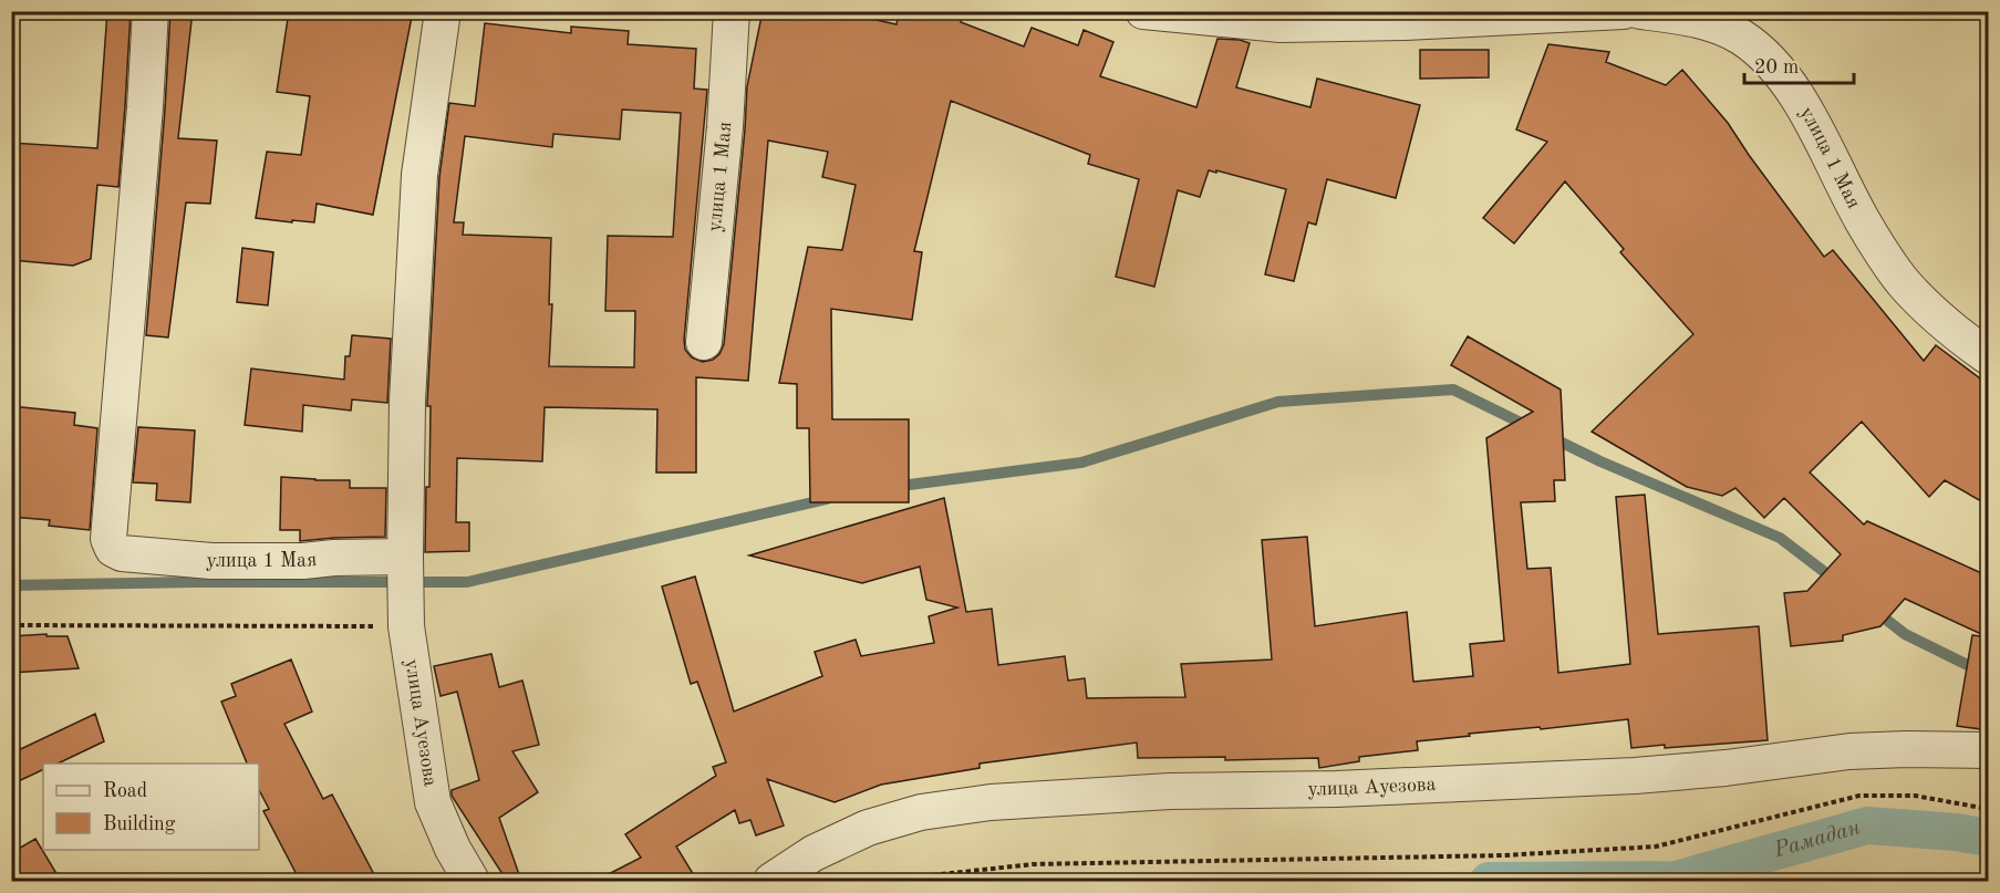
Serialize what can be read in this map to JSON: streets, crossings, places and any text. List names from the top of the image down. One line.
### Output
{"streets":{"street":["улица 1 Мая","улица Ауезова"]},"crossings":[["улица 1 Мая","улица Ауезова"]],"water":["Рамадан"],"legend":["Road","Building"],"scale_bar":"20 m"}
